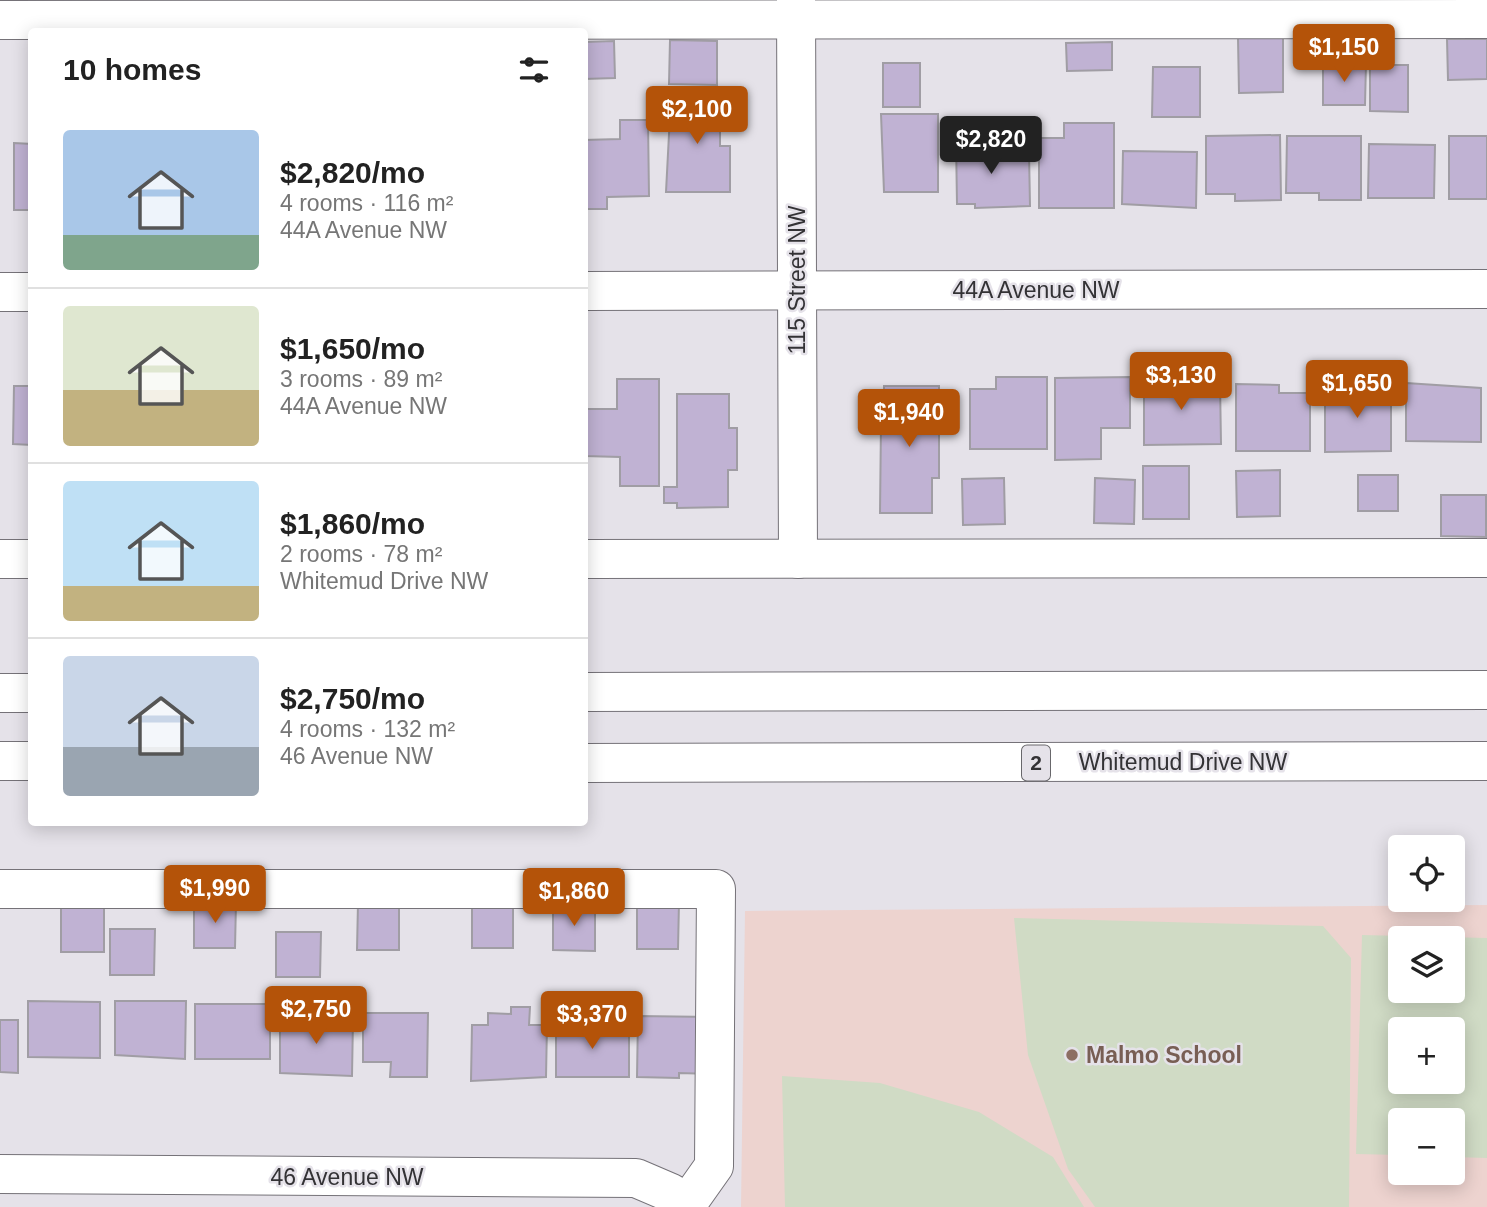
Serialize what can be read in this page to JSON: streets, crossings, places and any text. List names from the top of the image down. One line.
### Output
{"streets":{"main road":["115 Street NW","44A Avenue NW","Whitemud Drive NW","2","46 Avenue NW"]},"crossings":[["115 Street NW","44A Avenue NW"]],"places":["Malmo School"],"page":{"price":["$1,150","$2,100","$2,820","$3,130","$1,650","$1,940","$1,990","$1,860","$2,750","$3,370"],"heading":"10 homes","list":[{"name":"$2,820/mo","note":"4 rooms · 116 m² · 44A Avenue NW"},{"name":"$1,650/mo","note":"3 rooms · 89 m² · 44A Avenue NW"},{"name":"$1,860/mo","note":"2 rooms · 78 m² · Whitemud Drive NW"},{"name":"$2,750/mo","note":"4 rooms · 132 m² · 46 Avenue NW"}],"map_buttons":["+","−"]}}
